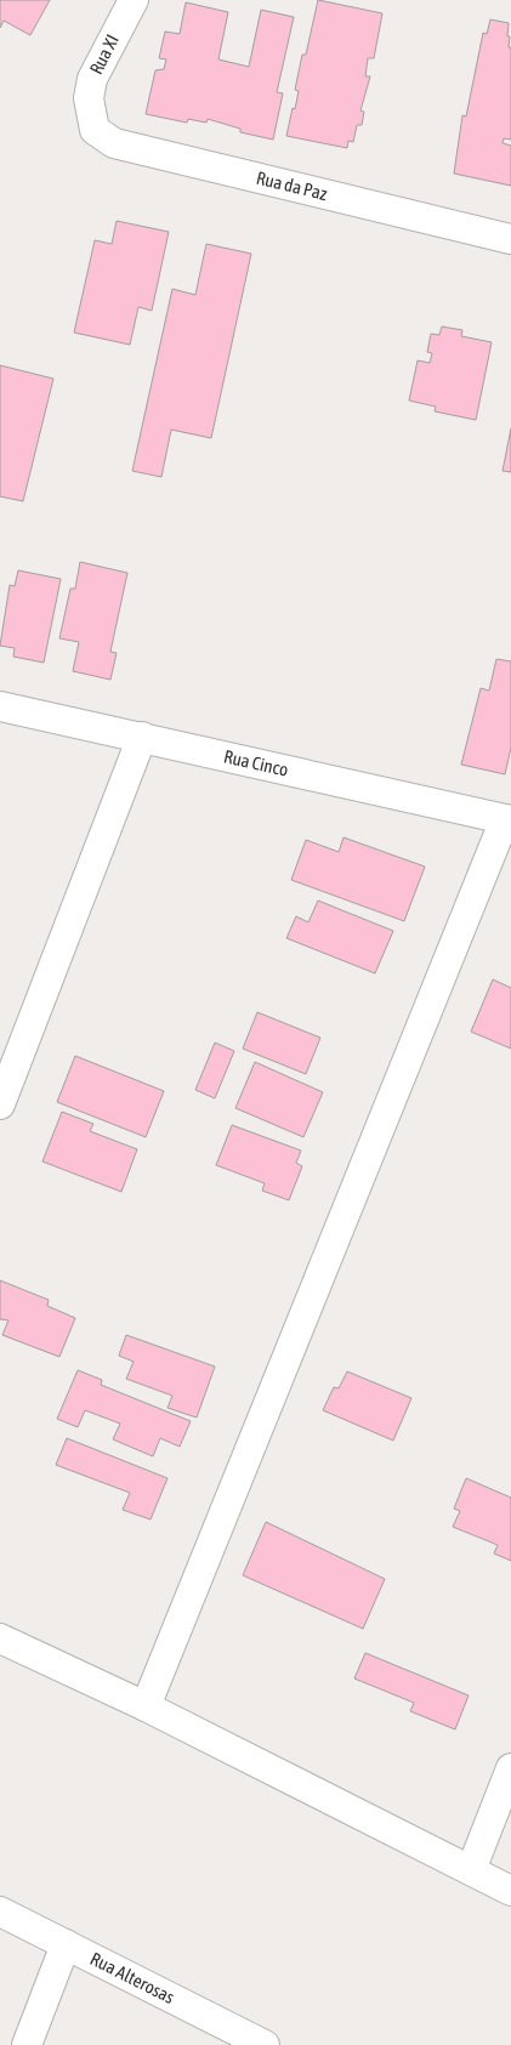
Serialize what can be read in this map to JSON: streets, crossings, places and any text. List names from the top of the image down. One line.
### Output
{"streets":{"street":["Rua XI","Rua da Paz","Rua Cinco","Rua Alterosas"]},"crossings":[["Rua XI","Rua da Paz"]]}
